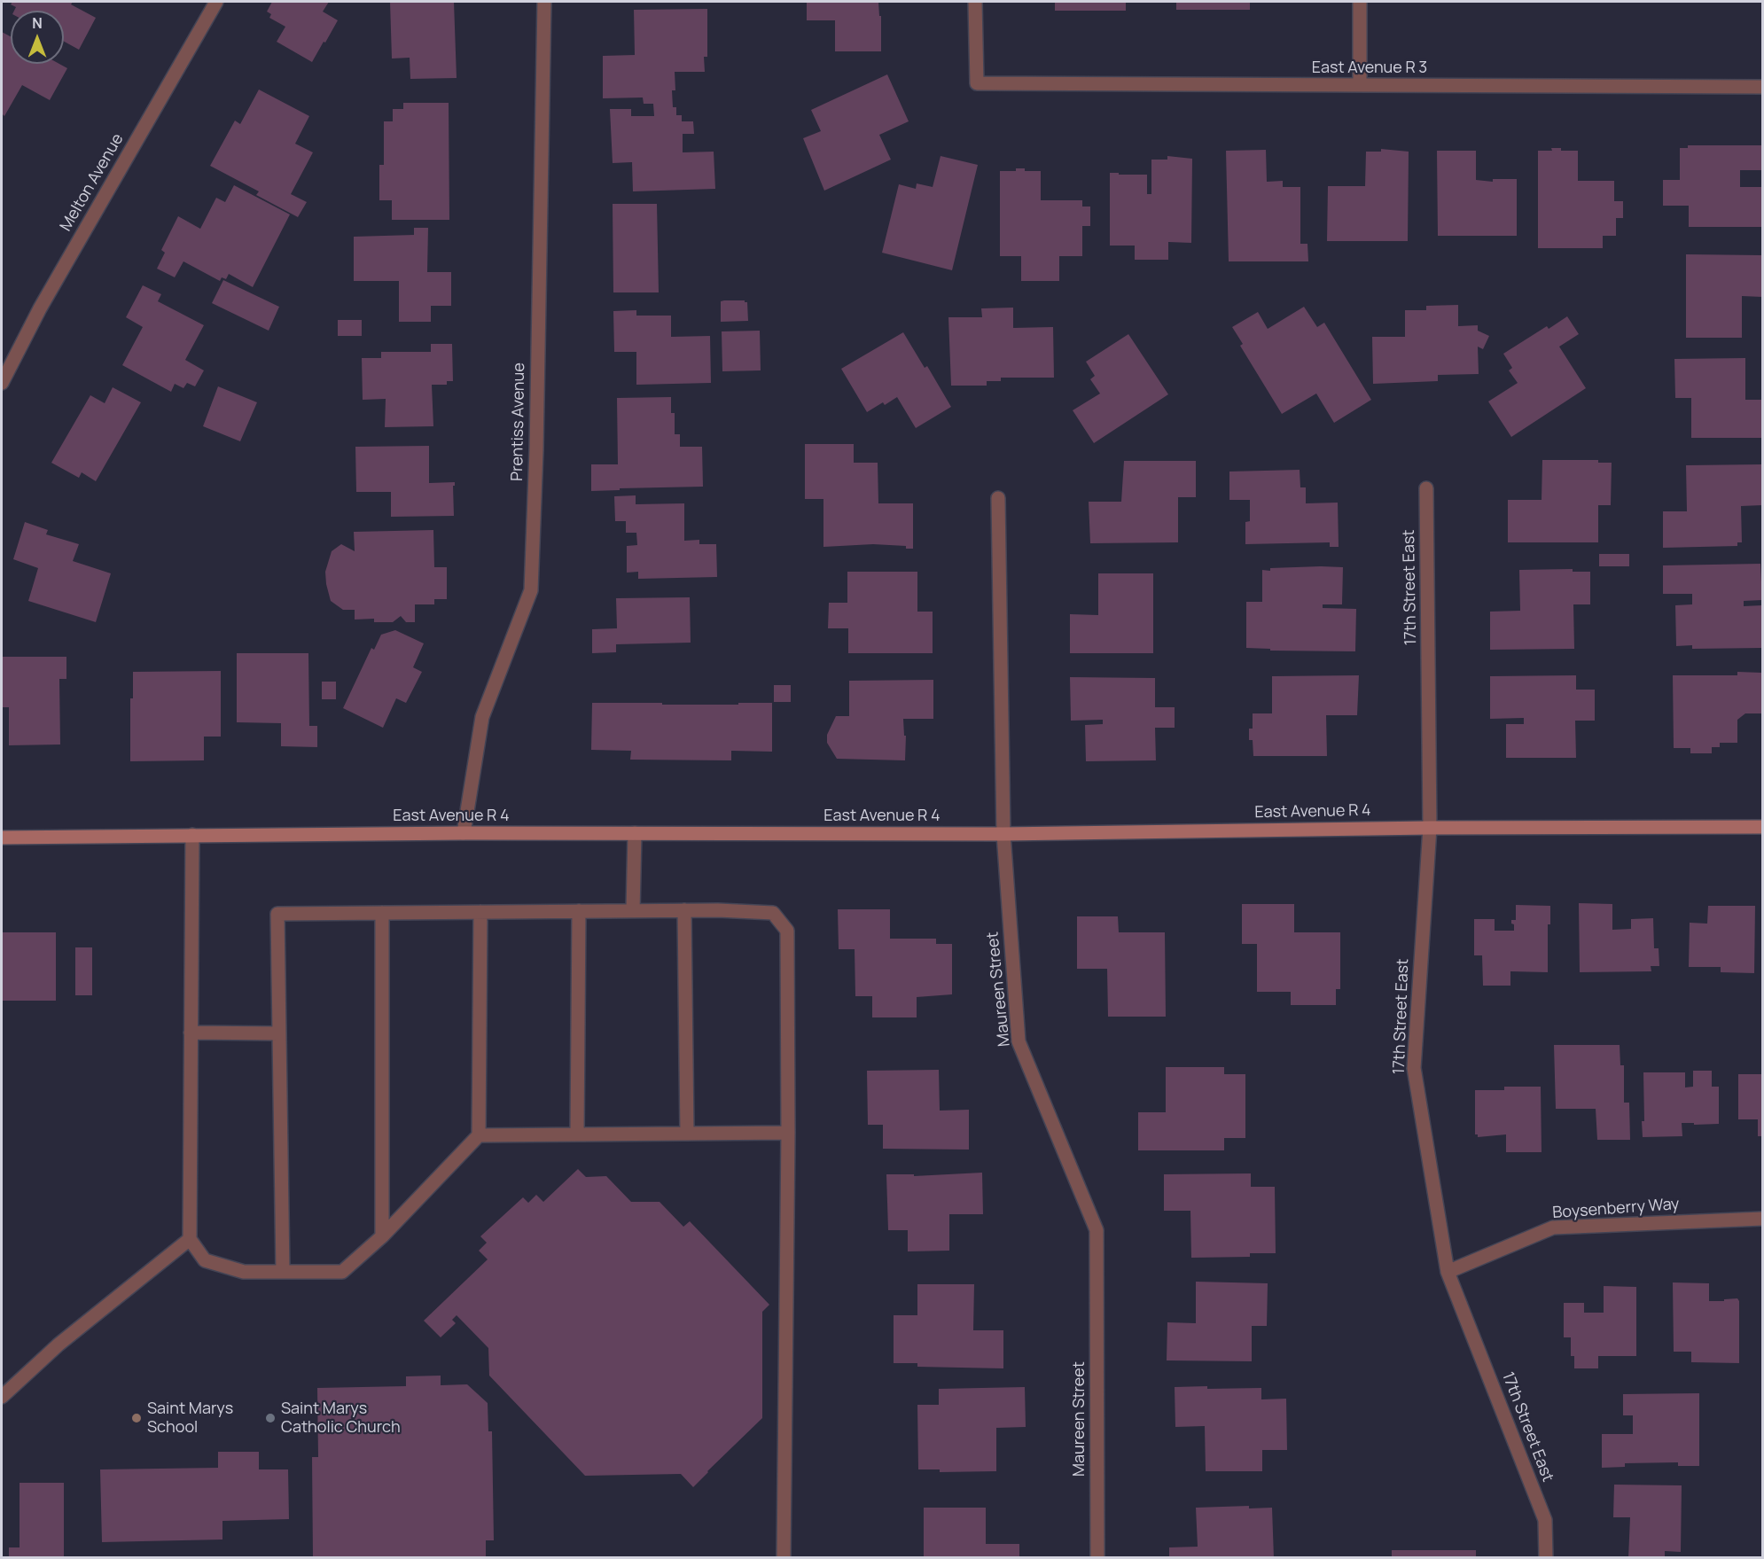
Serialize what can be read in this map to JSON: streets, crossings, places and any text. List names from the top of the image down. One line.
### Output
{"streets":{"street":["East Avenue R 3","Melton Avenue","Prentiss Avenue","17th Street East","East Avenue R 4","Maureen Street","Boysenberry Way"]},"crossings":[["Prentiss Avenue","East Avenue R 4"],["17th Street East","East Avenue R 4"],["17th Street East","Boysenberry Way"],["East Avenue R 4","Maureen Street"]],"places":["Saint Marys School","Saint Marys Catholic Church"],"north":"top"}
